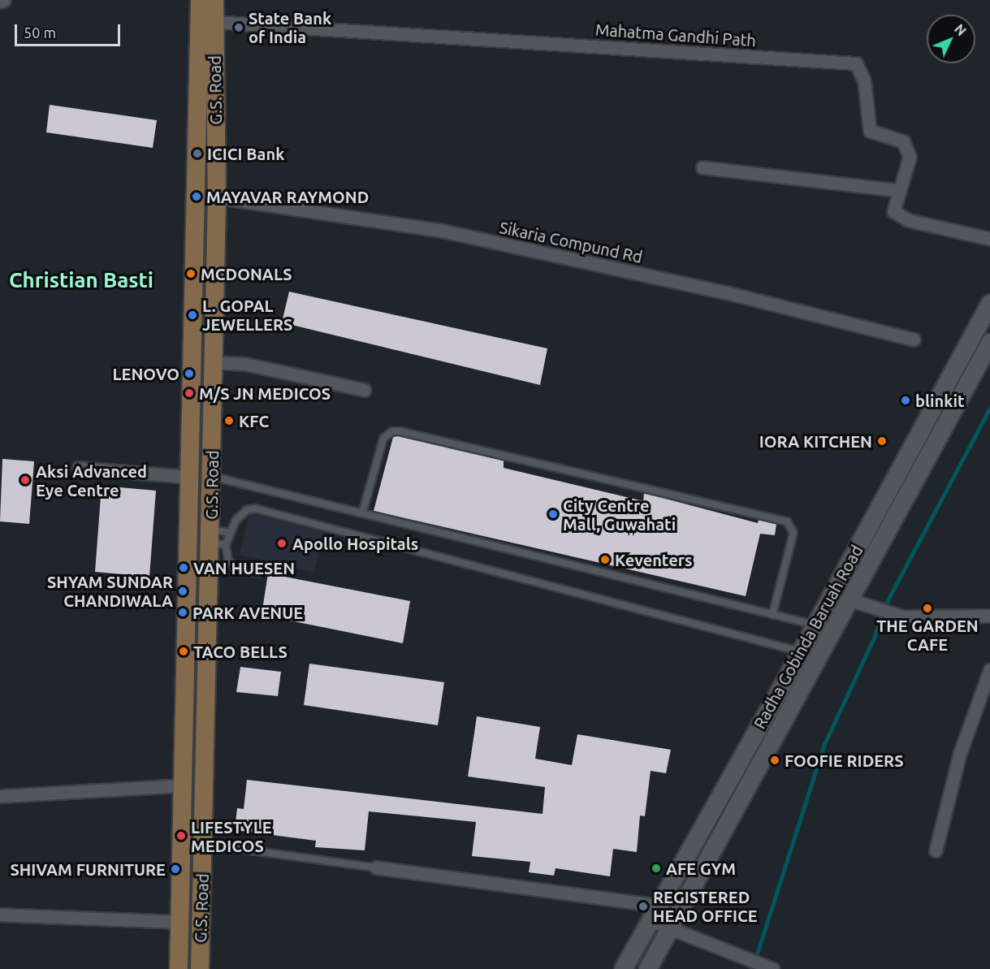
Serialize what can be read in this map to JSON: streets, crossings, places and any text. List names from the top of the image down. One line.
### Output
{"streets":{"main road":["G.S. Road","Radha Gobinda Baruah Road"],"street":["Mahatma Gandhi Path","Sikaria Compund Rd"]},"crossings":[["Mahatma Gandhi Path","G.S. Road"],["G.S. Road","Sikaria Compund Rd"]],"districts":["Christian Basti"],"places":["State Bank of India","ICICI Bank","MAYAVAR RAYMOND","MCDONALS","L. GOPAL JEWELLERS","LENOVO","M/S JN MEDICOS","blinkit","KFC","IORA KITCHEN","Aksi Advanced Eye Centre","City Centre Mall, Guwahati","Apollo Hospitals","Keventers","VAN HUESEN","SHYAM SUNDAR CHANDIWALA","THE GARDEN CAFE","PARK AVENUE","TACO BELLS","FOOFIE RIDERS","LIFESTYLE MEDICOS","AFE GYM","SHIVAM FURNITURE","REGISTERED HEAD OFFICE"],"scale_bar":"50 m","north":"top right"}
